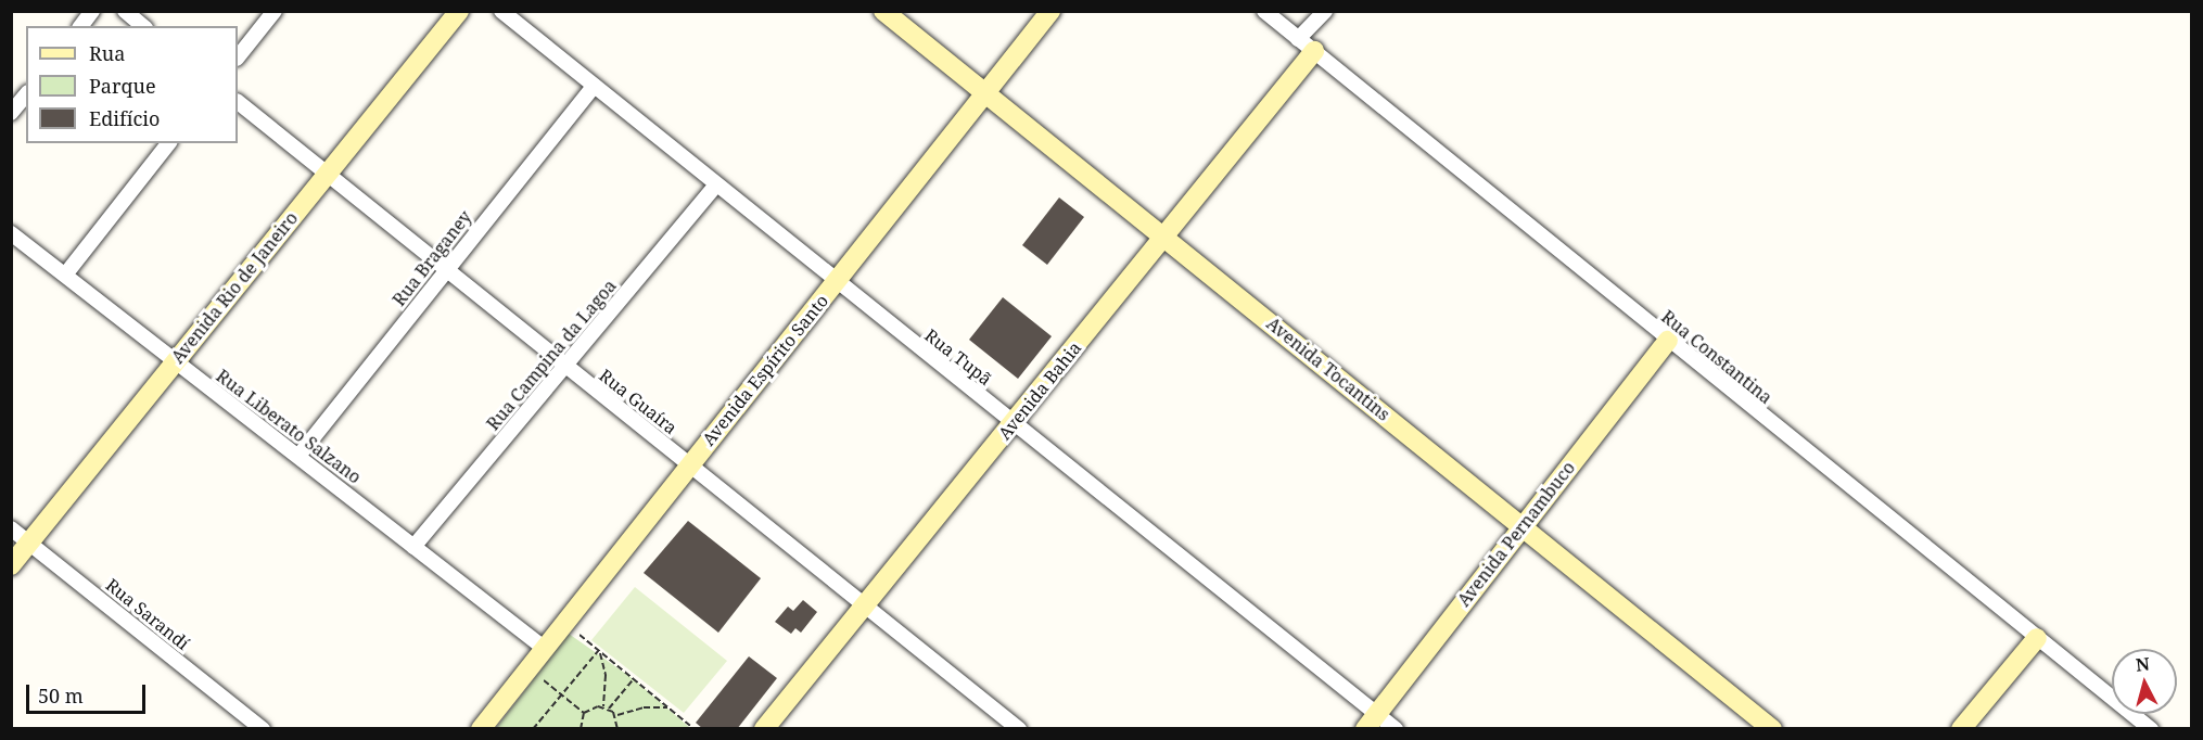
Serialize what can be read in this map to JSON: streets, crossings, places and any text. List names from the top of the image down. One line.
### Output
{"streets":{"street":["Rua Braganey","Avenida Rio de Janeiro","Rua Campina da Lagoa","Rua Tupã","Rua Constantina","Avenida Tocantins","Avenida Espírito Santo","Avenida Bahia","Rua Guaíra","Rua Liberato Salzano","Avenida Pernambuco","Rua Sarandí"]},"crossings":[["Rua Braganey","Rua Tupã"],["Rua Braganey","Rua Guaíra"],["Rua Braganey","Rua Liberato Salzano"],["Avenida Rio de Janeiro","Rua Guaíra"],["Avenida Rio de Janeiro","Rua Liberato Salzano"],["Avenida Rio de Janeiro","Rua Sarandí"],["Rua Campina da Lagoa","Rua Tupã"],["Rua Campina da Lagoa","Rua Guaíra"],["Rua Campina da Lagoa","Rua Liberato Salzano"],["Rua Tupã","Avenida Espírito Santo"],["Rua Tupã","Avenida Bahia"],["Rua Tupã","Avenida Pernambuco"],["Rua Constantina","Avenida Bahia"],["Rua Constantina","Avenida Pernambuco"],["Avenida Tocantins","Avenida Espírito Santo"],["Avenida Tocantins","Avenida Bahia"],["Avenida Tocantins","Avenida Pernambuco"],["Avenida Espírito Santo","Rua Guaíra"],["Avenida Espírito Santo","Rua Liberato Salzano"],["Avenida Bahia","Rua Guaíra"]],"legend":["Rua","Parque","Edifício"],"scale_bar":"50 m","north":"top"}
